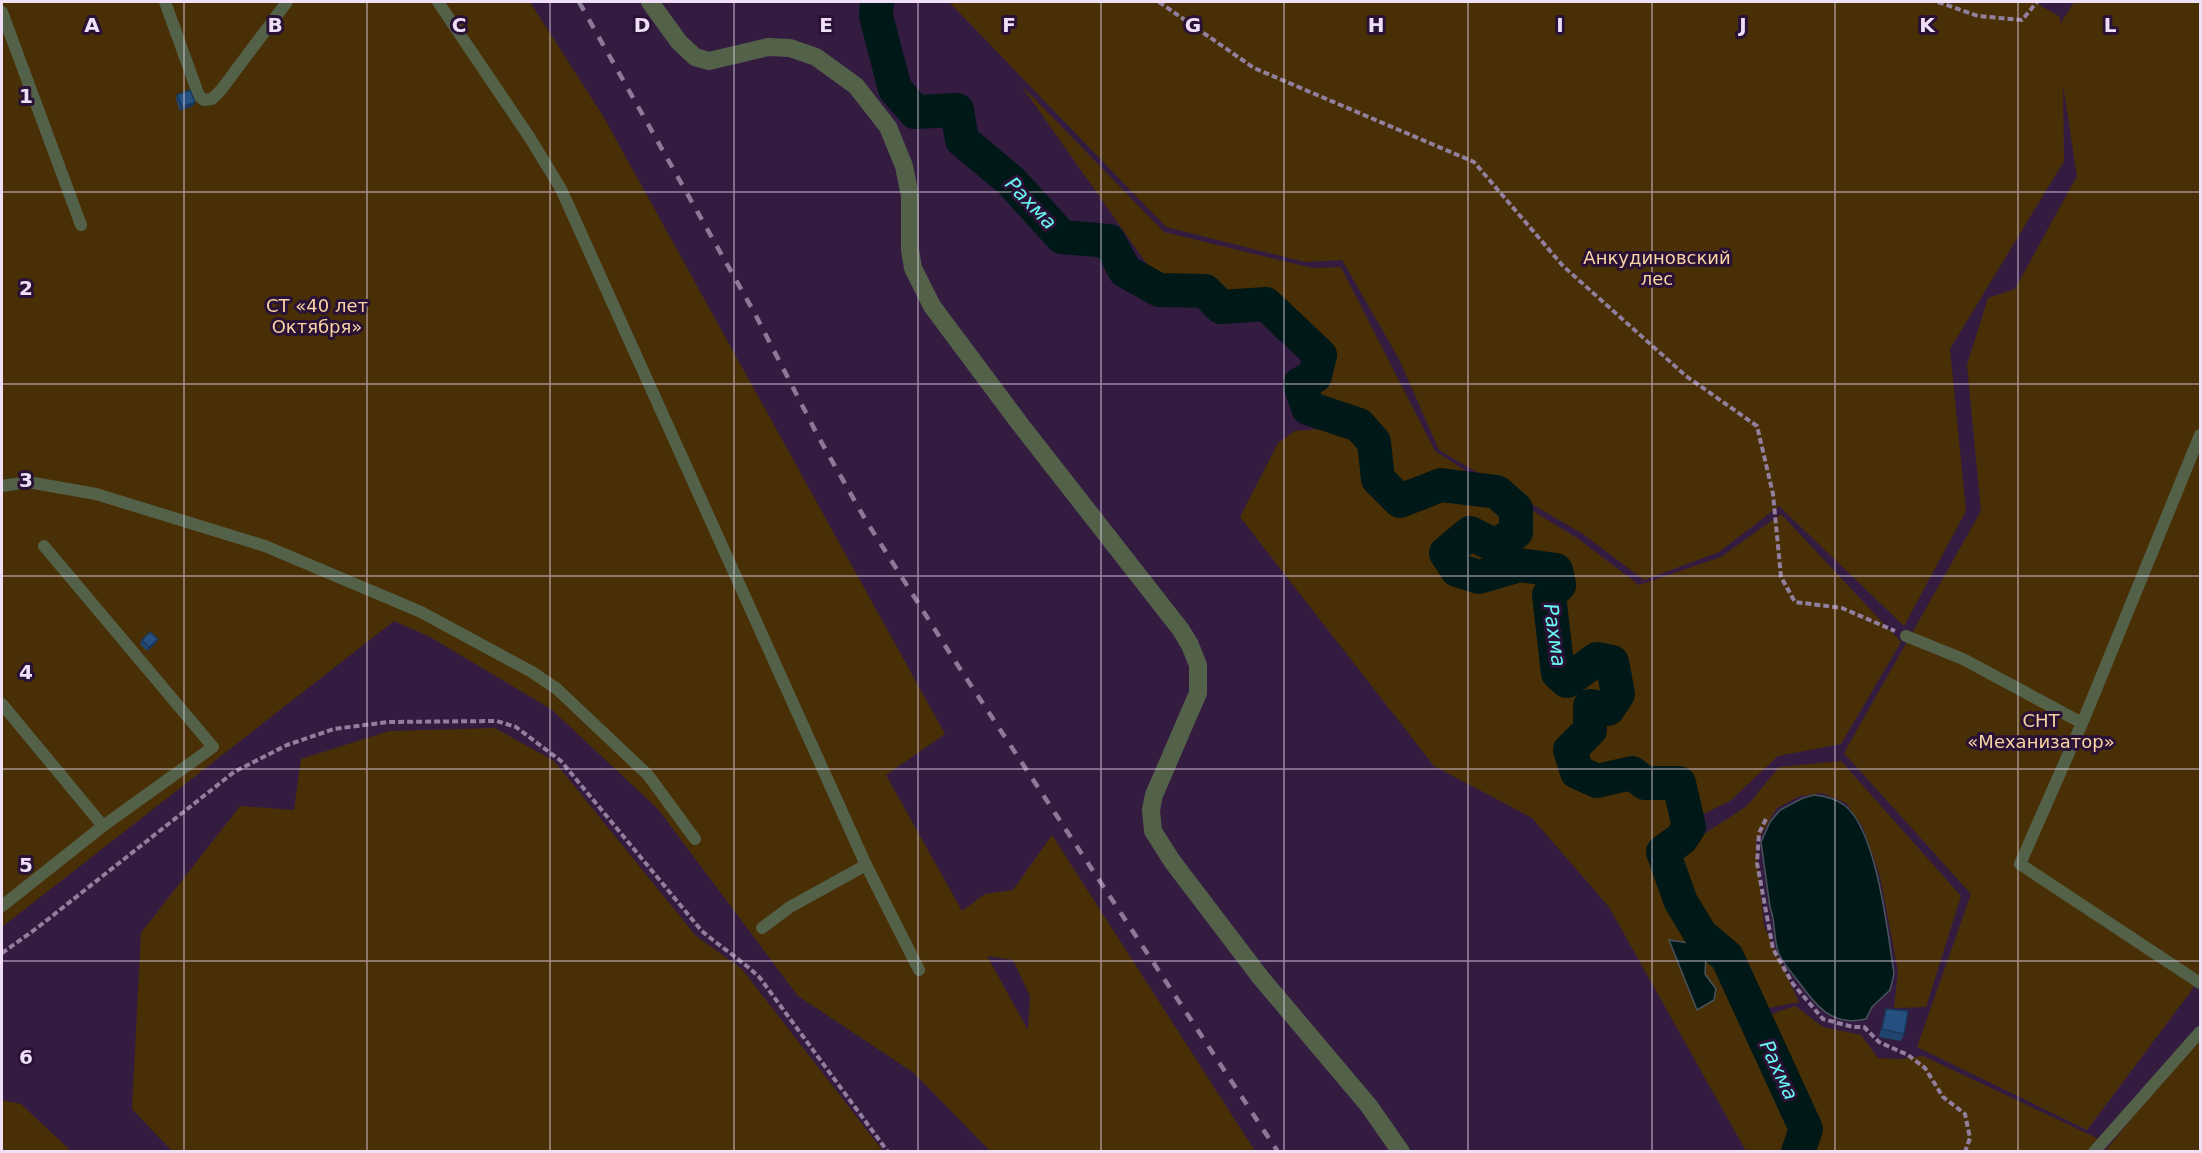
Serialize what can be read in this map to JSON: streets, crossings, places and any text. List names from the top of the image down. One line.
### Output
{"water":["Рахма"],"parks":["Анкудиновский лес","СТ «40 лет Октября»","СНТ «Механизатор»"],"grid":{"columns":["A","B","C","D","E","F","G","H","I","J","K","L"],"rows":["1","2","3","4","5","6"]}}
